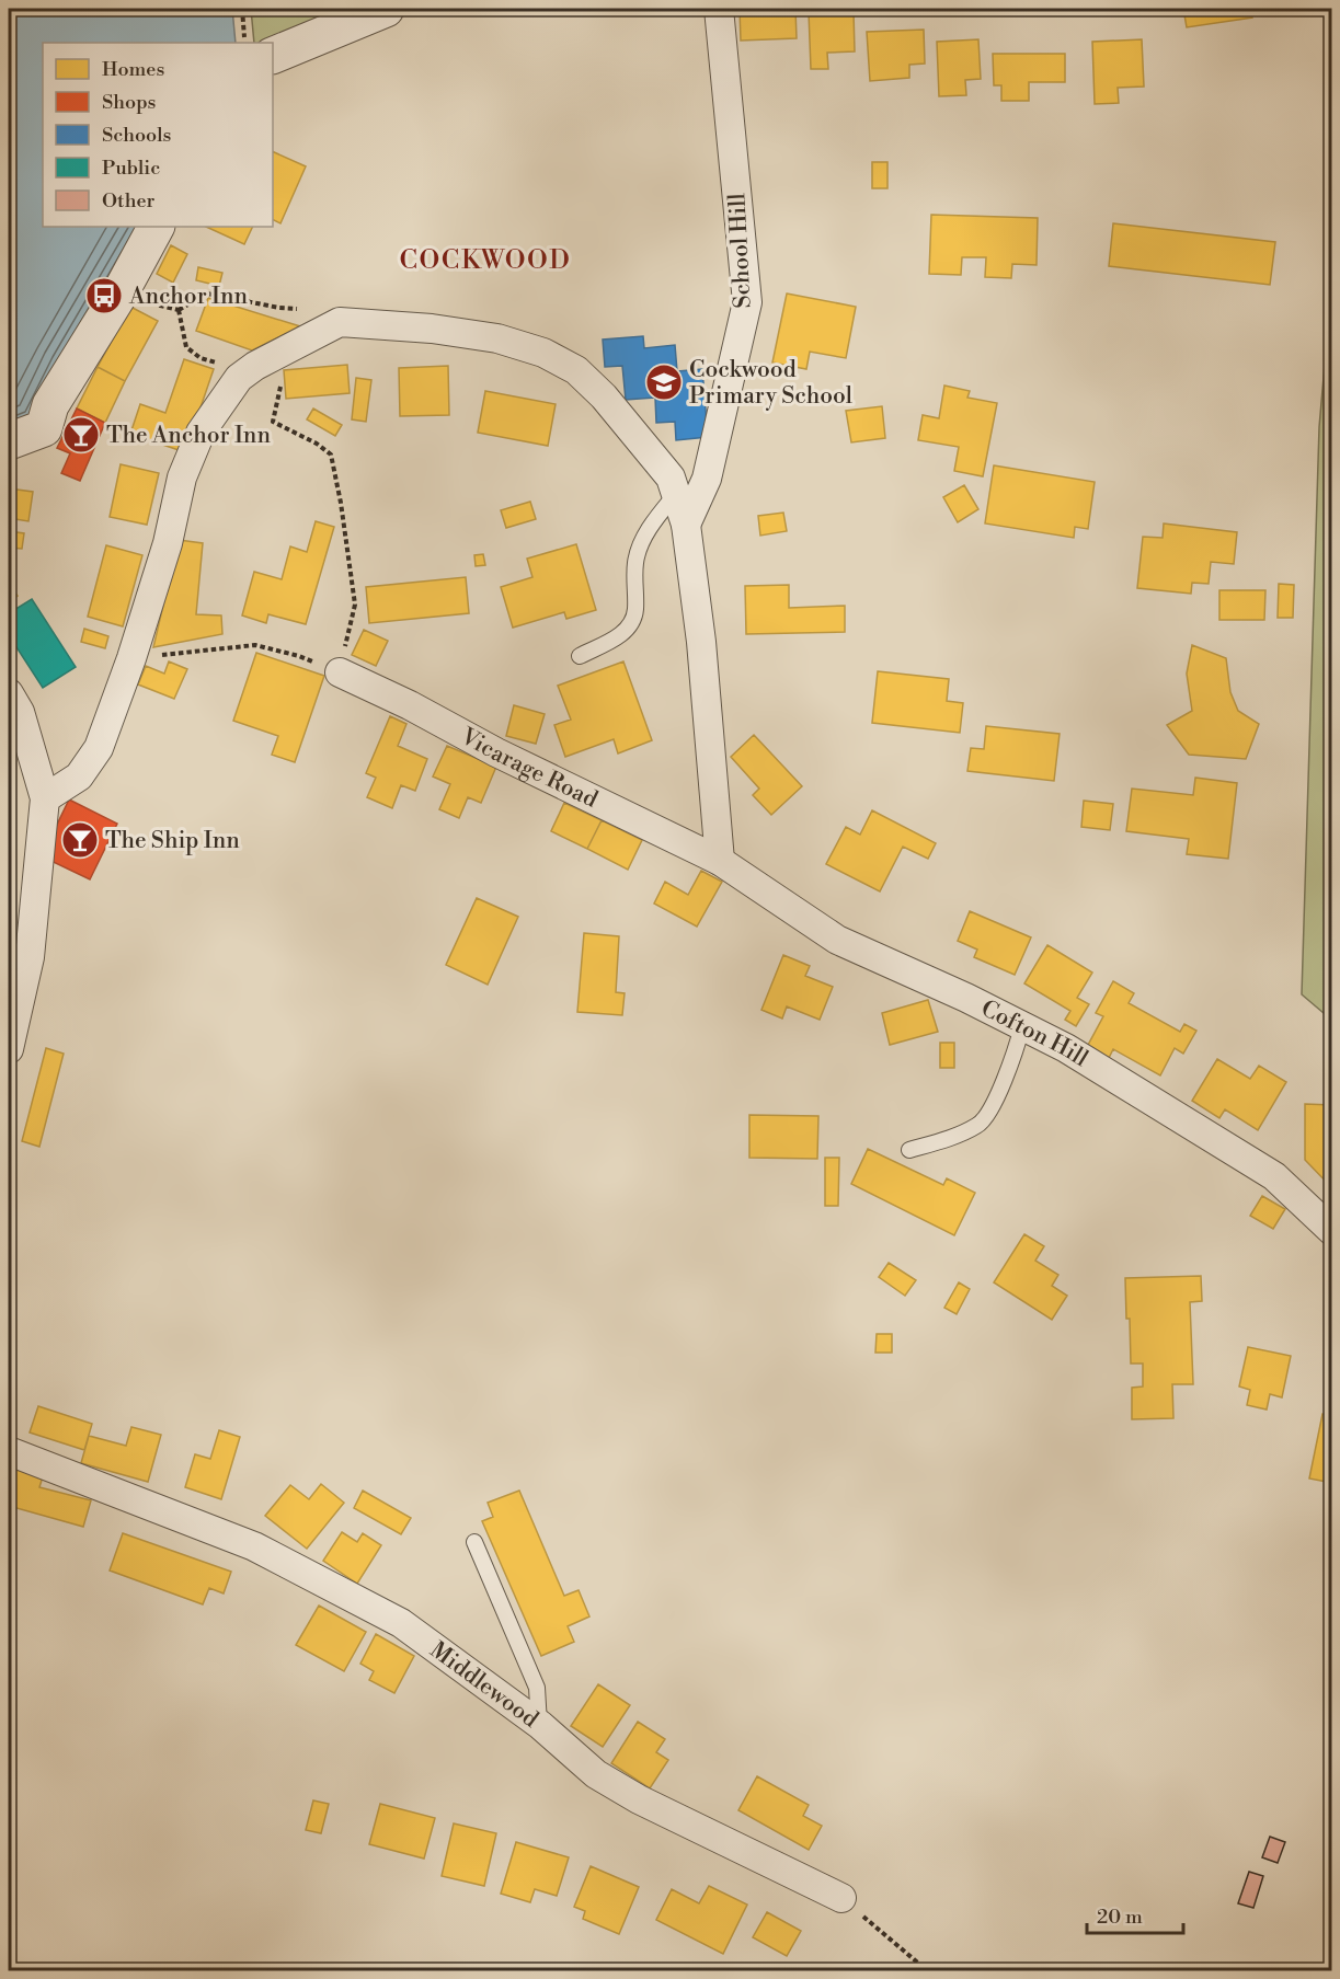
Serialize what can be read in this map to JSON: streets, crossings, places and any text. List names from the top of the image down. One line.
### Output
{"streets":{"street":["School Hill","Vicarage Road","Cofton Hill","Middlewood"]},"crossings":[["Vicarage Road","Cofton Hill"]],"districts":["COCKWOOD"],"places":{"bus stop":["Anchor Inn"],"school or university":["Cockwood Primary School"],"bar":["The Anchor Inn","The Ship Inn"]},"legend":["Homes","Shops","Schools","Public","Other"],"scale_bar":"20 m"}
